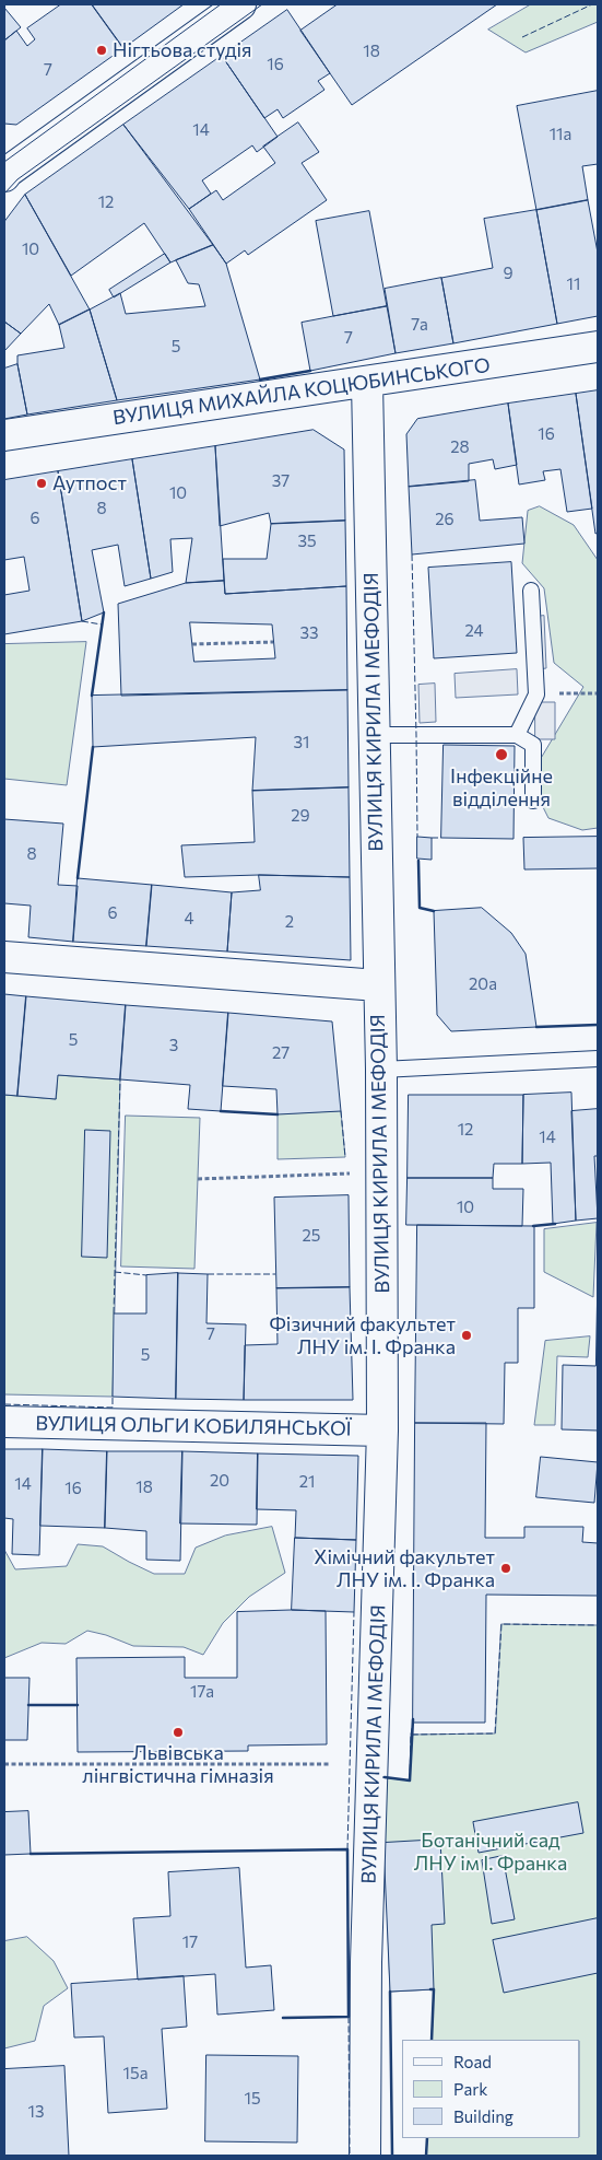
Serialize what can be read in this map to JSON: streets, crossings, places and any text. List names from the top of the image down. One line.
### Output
{"streets":{"street":["ВУЛИЦЯ МИХАЙЛА КОЦЮБИНСЬКОГО","ВУЛИЦЯ КИРИЛА І МЕФОДІЯ","ВУЛИЦЯ ОЛЬГИ КОБИЛЯНСЬКОЇ"]},"crossings":[["ВУЛИЦЯ МИХАЙЛА КОЦЮБИНСЬКОГО","ВУЛИЦЯ КИРИЛА І МЕФОДІЯ"],["ВУЛИЦЯ КИРИЛА І МЕФОДІЯ","ВУЛИЦЯ ОЛЬГИ КОБИЛЯНСЬКОЇ"]],"parks":["Ботанічний сад ЛНУ ім І. Франка"],"places":["Нігтьова студія","Аутпост","Інфекційне відділення","Фізичний факультет ЛНУ ім. І. Франка","Хімічний факультет ЛНУ ім. І. Франка","Львівська лінгвістична гімназія"],"house_numbers":["18","16","7","14","11а","12","10","9","11","7а","7","5","16","28","37","10","8","6","26","35","24","33","31","29","8","6","4","2","20а","5","3","27","12","14","10","25","7","5","20","21","14","18","16","17а","17","15а","15","13"],"legend":["Road","Park","Building"]}
